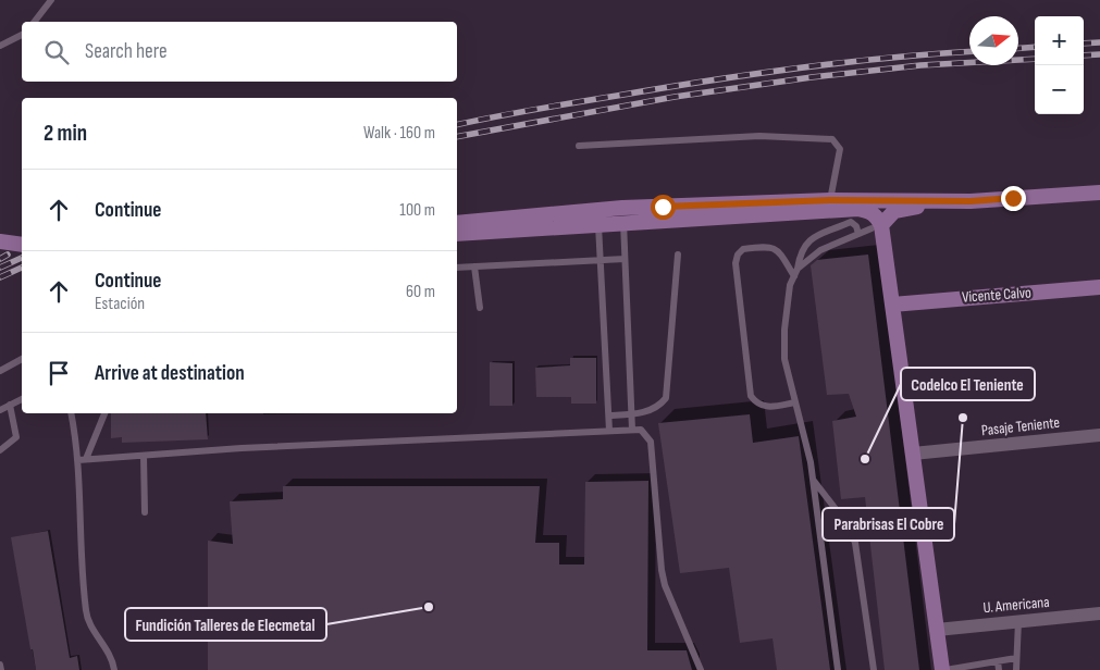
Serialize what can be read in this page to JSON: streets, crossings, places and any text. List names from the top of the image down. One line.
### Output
{"streets":{"main road":["Vicente Calvo"],"street":["Pasaje Teniente","U. Americana"]},"places":["Parabrisas El Cobre","Codelco El Teniente","Fundición Talleres de Elecmetal"],"north":"right","page":{"map_buttons":["+","−"],"search":"Search here","heading":["2 min","Walk · 160 m"],"list":[["Continue","100 m"],["Continue","Estación","60 m"],"Arrive at destination"]}}
